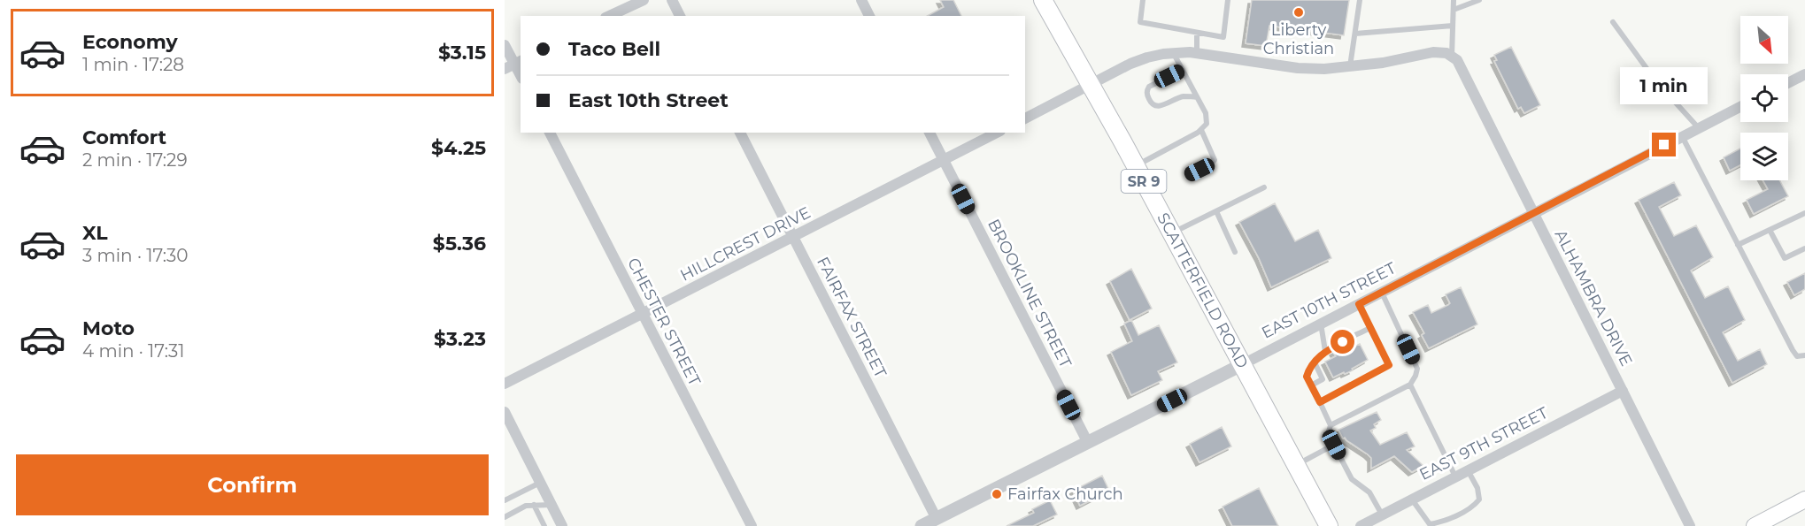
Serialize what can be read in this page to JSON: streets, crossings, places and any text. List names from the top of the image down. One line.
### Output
{"streets":{"main road":["SR 9","SCATTERFIELD ROAD"],"street":["HILLCREST DRIVE","BROOKLINE STREET","ALHAMBRA DRIVE","EAST 10TH STREET","FAIRFAX STREET","CHESTER STREET","EAST 9TH STREET"]},"crossings":[["HILLCREST DRIVE","BROOKLINE STREET"],["HILLCREST DRIVE","FAIRFAX STREET"],["HILLCREST DRIVE","CHESTER STREET"],["SCATTERFIELD ROAD","EAST 10TH STREET"],["BROOKLINE STREET","EAST 10TH STREET"],["ALHAMBRA DRIVE","EAST 10TH STREET"],["ALHAMBRA DRIVE","EAST 9TH STREET"],["EAST 10TH STREET","FAIRFAX STREET"]],"places":["Liberty Christian","Fairfax Church"],"north":"bottom right","page":{"list":[{"name":"Economy","note":"1 min · 17:28","value":"$3.15"},{"name":"Comfort","note":"2 min · 17:29","value":"$4.25"},{"name":"XL","note":"3 min · 17:30","value":"$5.36"},{"name":"Moto","note":"4 min · 17:31","value":"$3.23"}],"banner":["Taco Bell","East 10th Street"],"bubble":"1 min","buttons":"Confirm"}}
